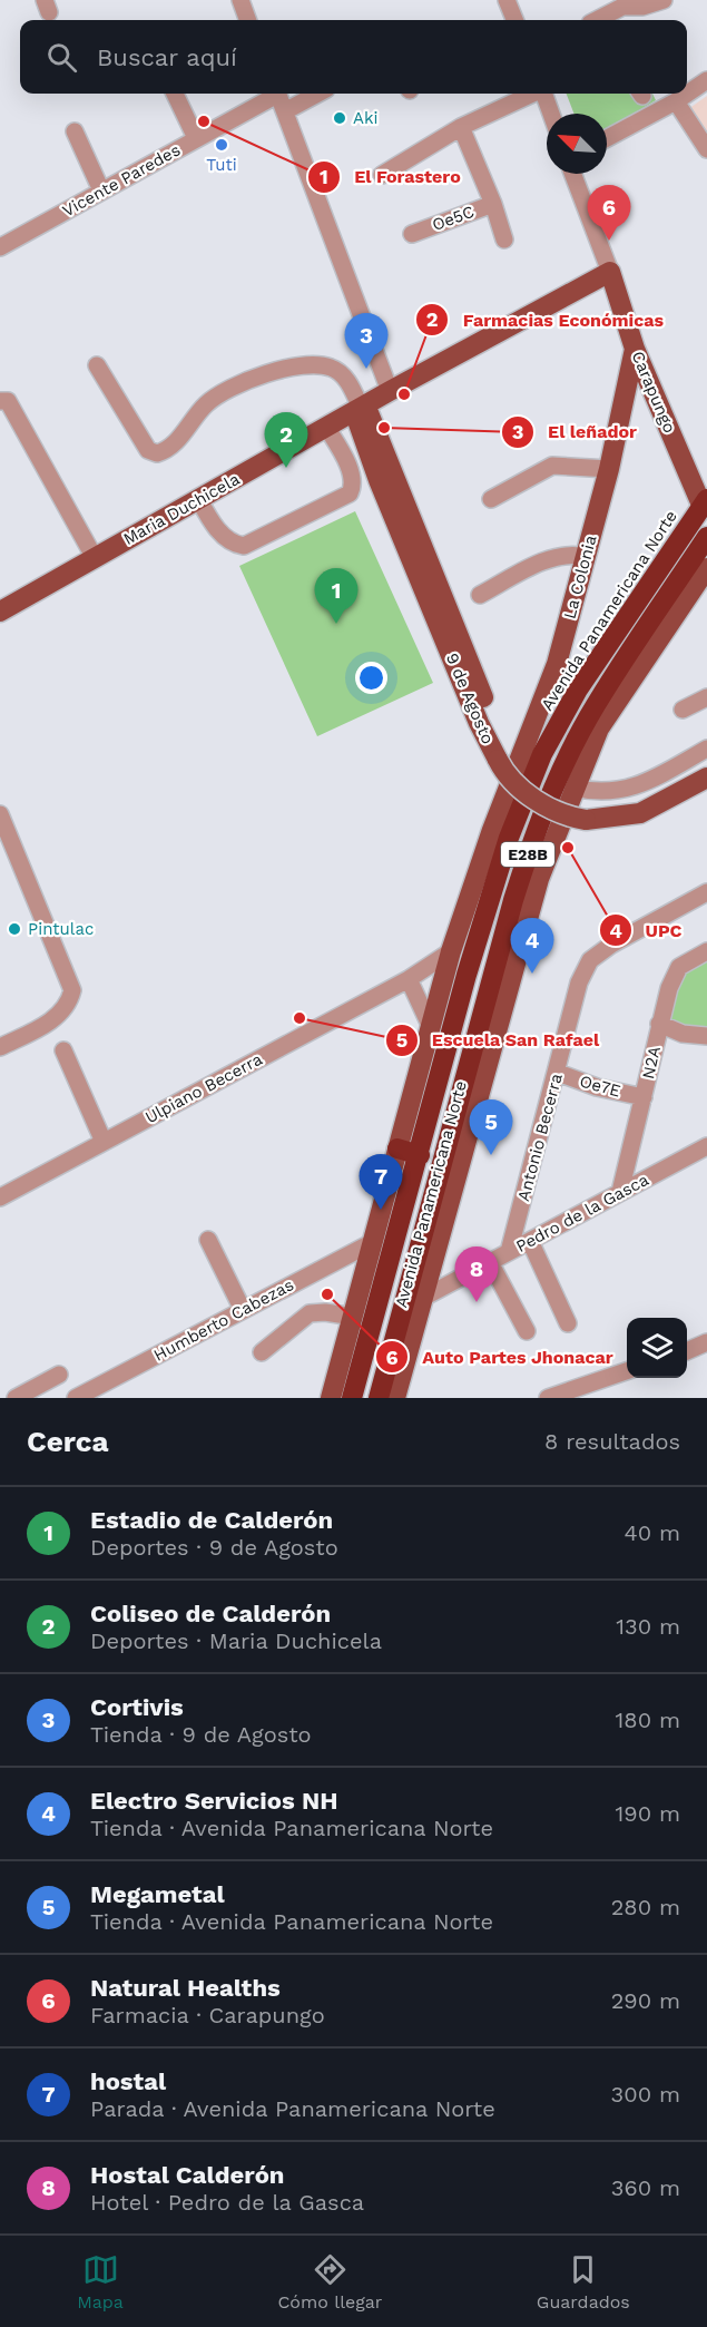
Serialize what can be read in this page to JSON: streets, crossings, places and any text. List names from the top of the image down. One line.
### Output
{"streets":{"highway":["Avenida Panamericana Norte","E28B"],"main road":["Carapungo","Maria Duchicela","La Colonia","9 de Agosto"],"street":["Vicente Paredes","Oe5C","N2A","Oe7E","Ulpiano Becerra","Antonio Becerra","Pedro de la Gasca","Humberto Cabezas"]},"crossings":[["Carapungo","Maria Duchicela"],["Carapungo","La Colonia"],["Carapungo","Avenida Panamericana Norte"],["Maria Duchicela","9 de Agosto"],["La Colonia","Ulpiano Becerra"],["Avenida Panamericana Norte","Pedro de la Gasca"],["N2A","Oe7E"],["N2A","Pedro de la Gasca"],["Oe7E","Antonio Becerra"],["Antonio Becerra","Pedro de la Gasca"]],"places":["Aki","El Forastero","Tuti","Farmacias Económicas","El leñador","UPC","Pintulac","Escuela San Rafael","Auto Partes Jhonacar"],"north":"top left","page":{"search":"Buscar aquí","pins":["6","3","2","1","4","5","7","8"],"heading":["Cerca","8 resultados"],"list":[{"mark":"1","name":"Estadio de Calderón","note":"Deportes · 9 de Agosto","value":"40 m"},{"mark":"2","name":"Coliseo de Calderón","note":"Deportes · Maria Duchicela","value":"130 m"},{"mark":"3","name":"Cortivis","note":"Tienda · 9 de Agosto","value":"180 m"},{"mark":"4","name":"Electro Servicios NH","note":"Tienda · Avenida Panamericana Norte","value":"190 m"},{"mark":"5","name":"Megametal","note":"Tienda · Avenida Panamericana Norte","value":"280 m"},{"mark":"6","name":"Natural Healths","note":"Farmacia · Carapungo","value":"290 m"},{"mark":"7","name":"hostal","note":"Parada · Avenida Panamericana Norte","value":"300 m"},{"mark":"8","name":"Hostal Calderón","note":"Hotel · Pedro de la Gasca","value":"360 m"}],"nav":["Mapa","Cómo llegar","Guardados"]}}
